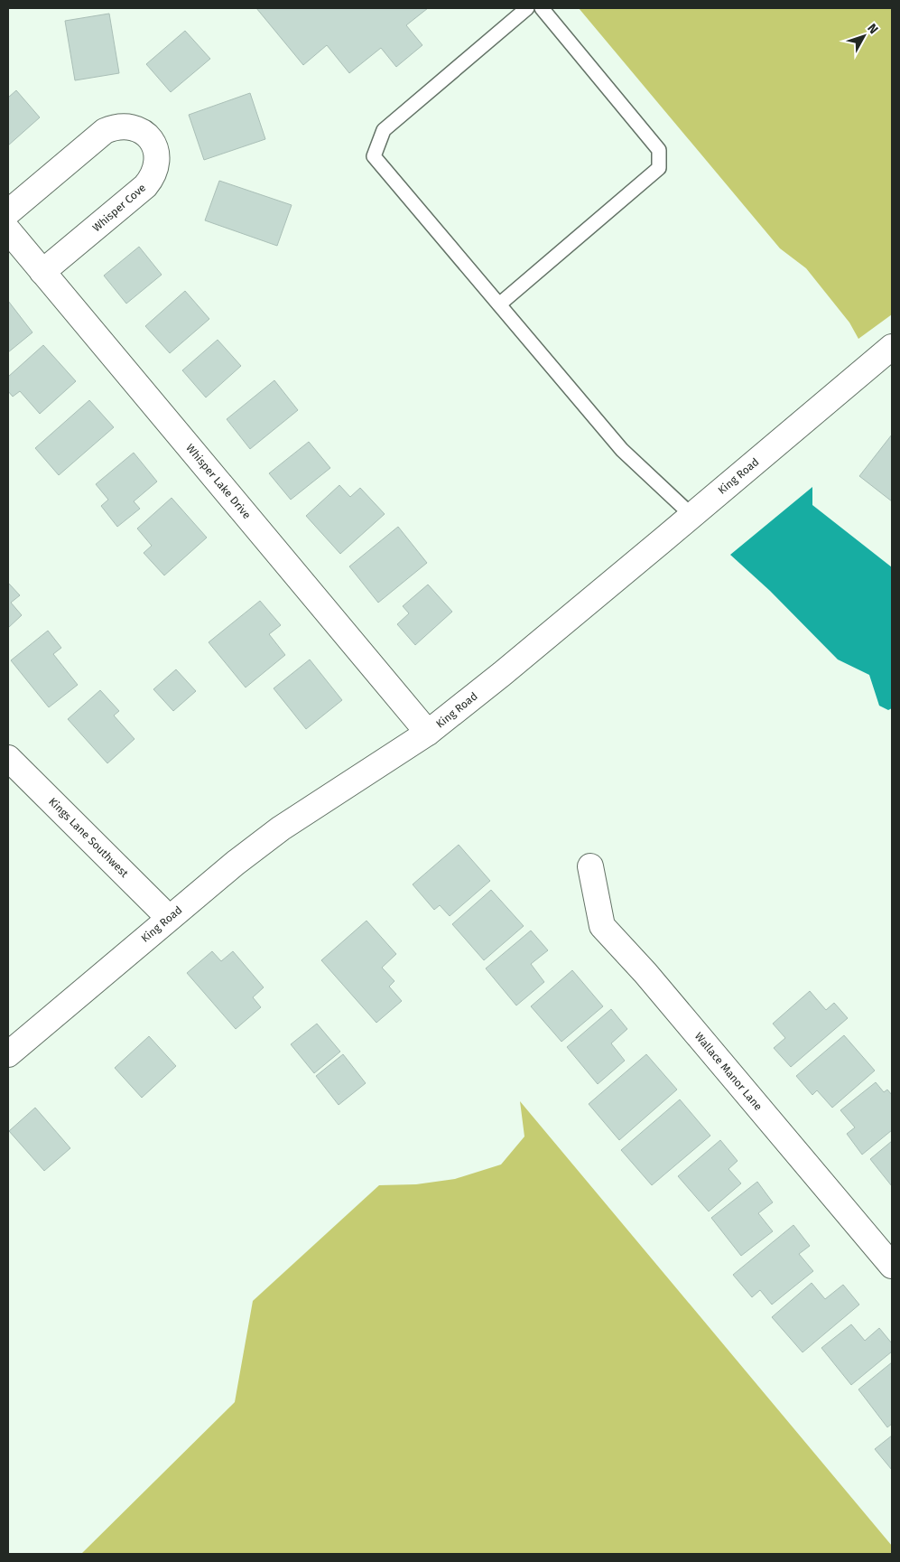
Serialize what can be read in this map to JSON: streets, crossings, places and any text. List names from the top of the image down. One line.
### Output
{"streets":{"street":["Whisper Cove","King Road","Whisper Lake Drive","Kings Lane Southwest","Wallace Manor Lane"]},"crossings":[["Whisper Cove","Whisper Lake Drive"],["King Road","Whisper Lake Drive"],["King Road","Kings Lane Southwest"]],"north":"top right"}
